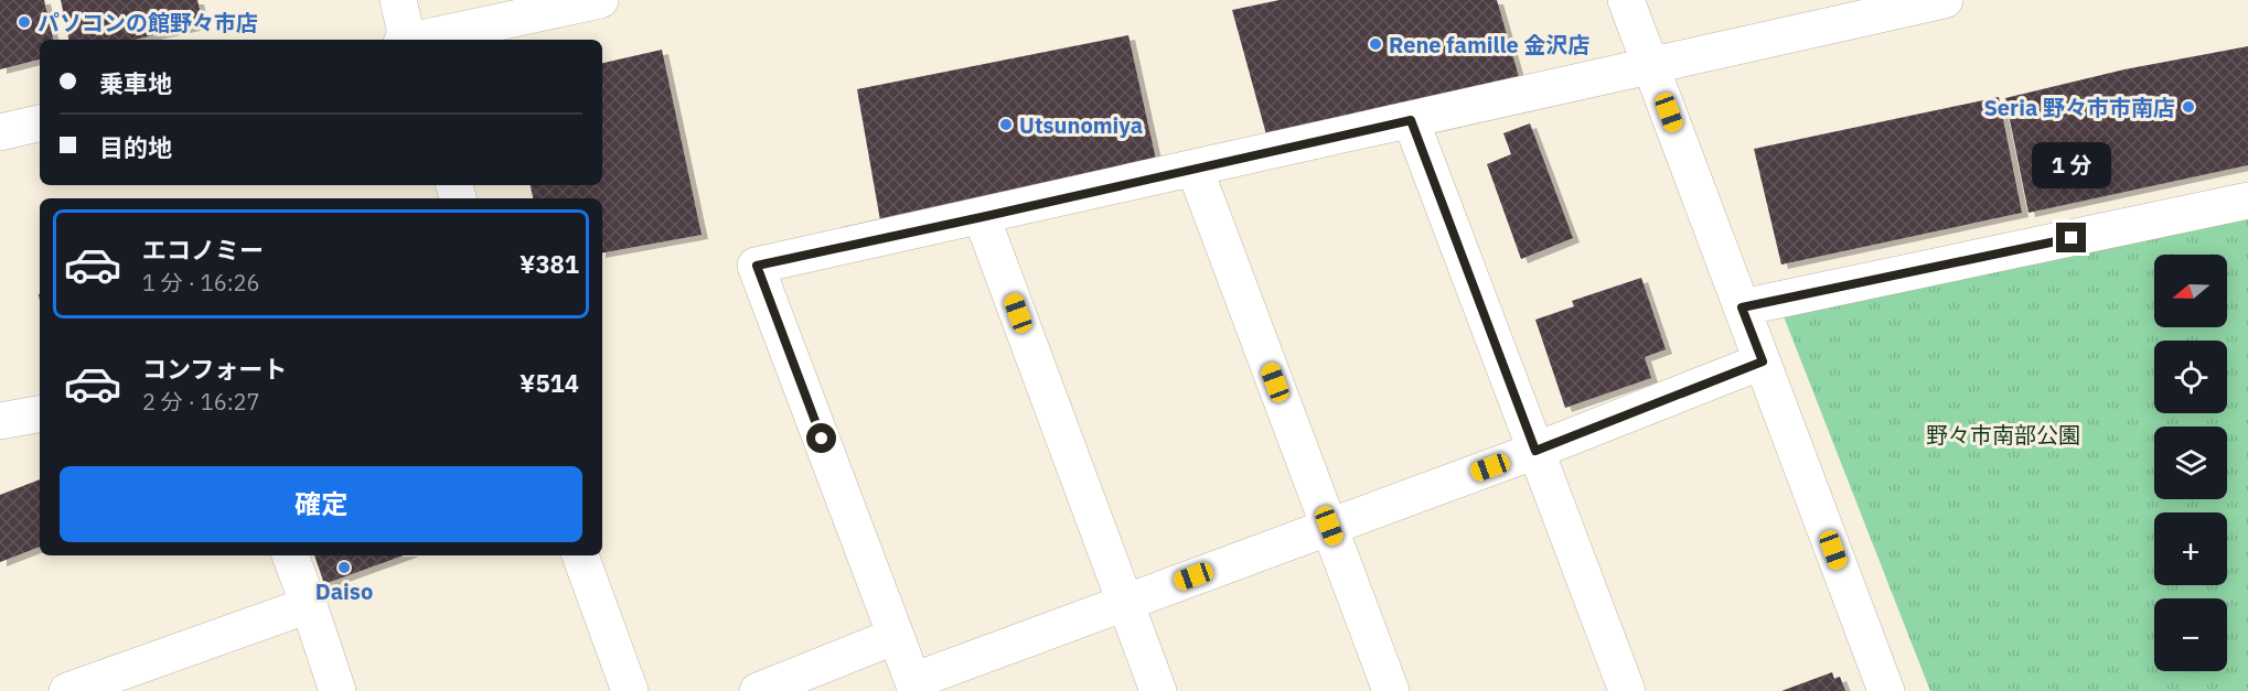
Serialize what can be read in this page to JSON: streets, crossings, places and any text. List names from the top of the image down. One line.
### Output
{"parks":["野々市南部公園"],"places":["パソコンの館野々市店","Rene famille 金沢店","Seria 野々市市南店","Utsunomiya","Daiso"],"north":"left","page":{"banner":["乗車地","目的地"],"bubble":"1 分","list":[{"name":"エコノミー","note":"1 分 · 16:26","value":"¥381"},{"name":"コンフォート","note":"2 分 · 16:27","value":"¥514"}],"map_buttons":["+","−"],"buttons":"確定"}}
